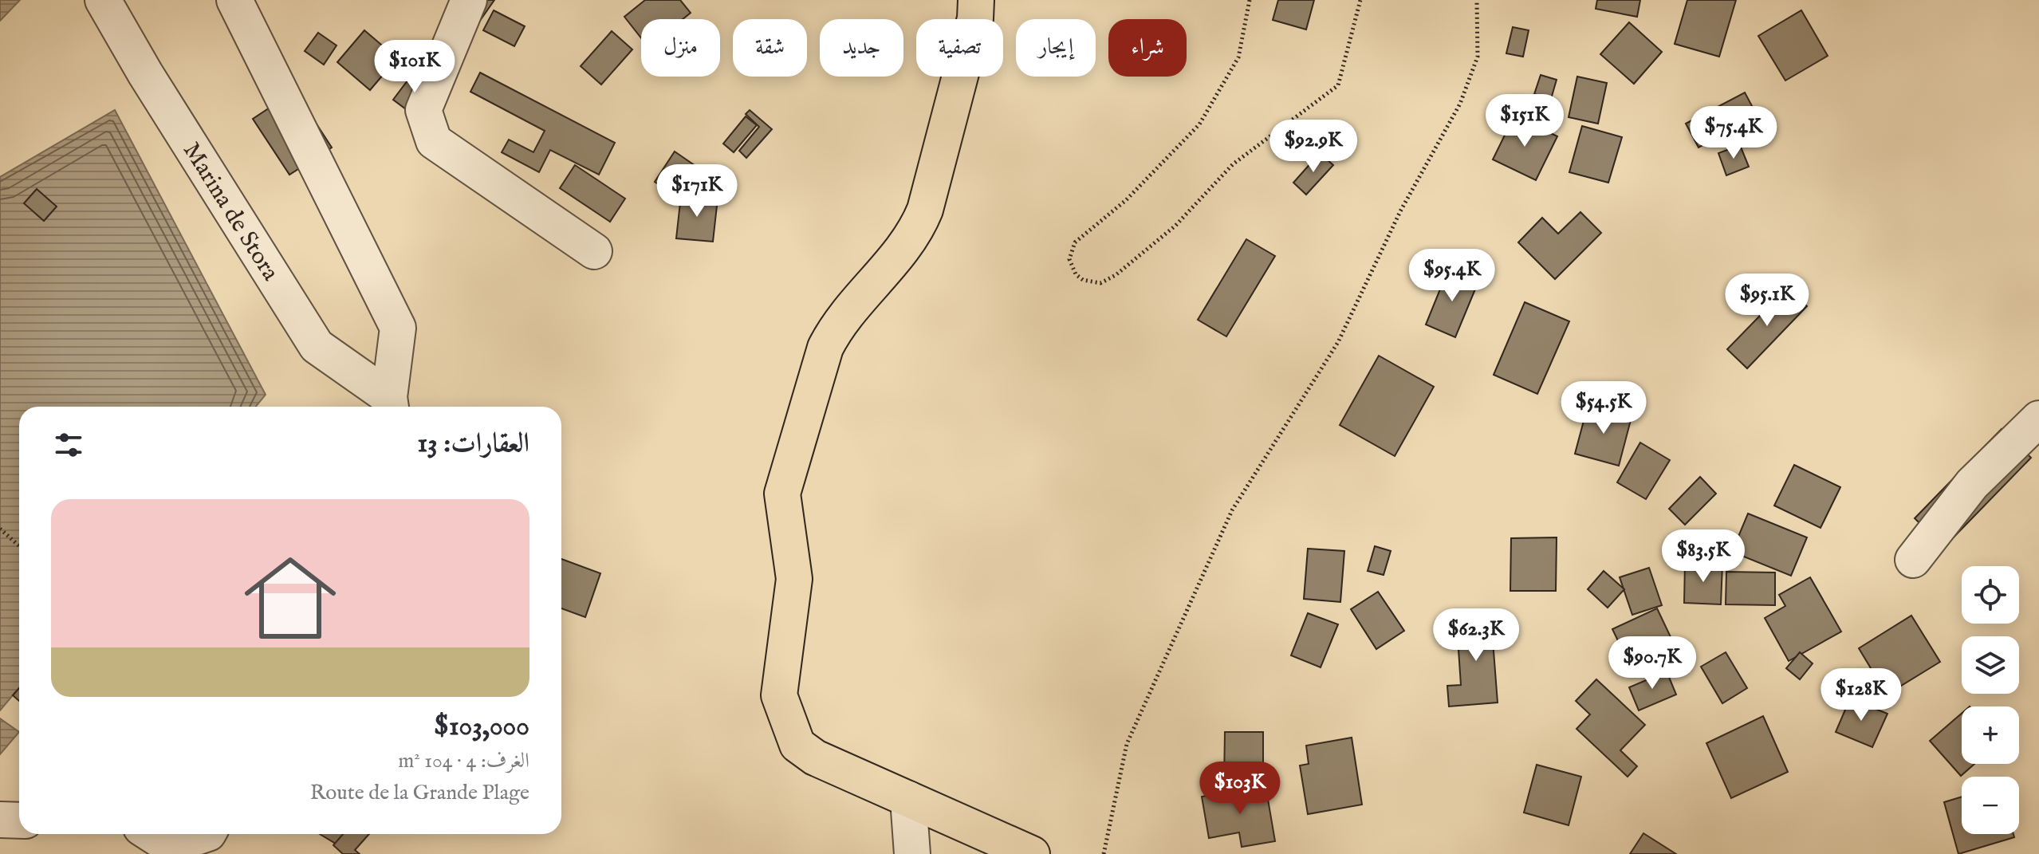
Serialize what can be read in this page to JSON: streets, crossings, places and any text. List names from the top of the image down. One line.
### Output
{"streets":{"street":["Marina de Stora"]},"page":{"chip":["شراء","إيجار","تصفية","جديد","شقة","منزل"],"price":["$101K","$151K","$75.4K","$92.9K","$171K","$95.4K","$95.1K","$54.5K","$83.5K","$62.3K","$90.7K","$128K","$103K"],"heading":"العقارات: 13","list":[{"name":"$103,000","note":"الغرف: 4 · 104 m² · Route de la Grande Plage"}],"map_buttons":["+","−"]}}
